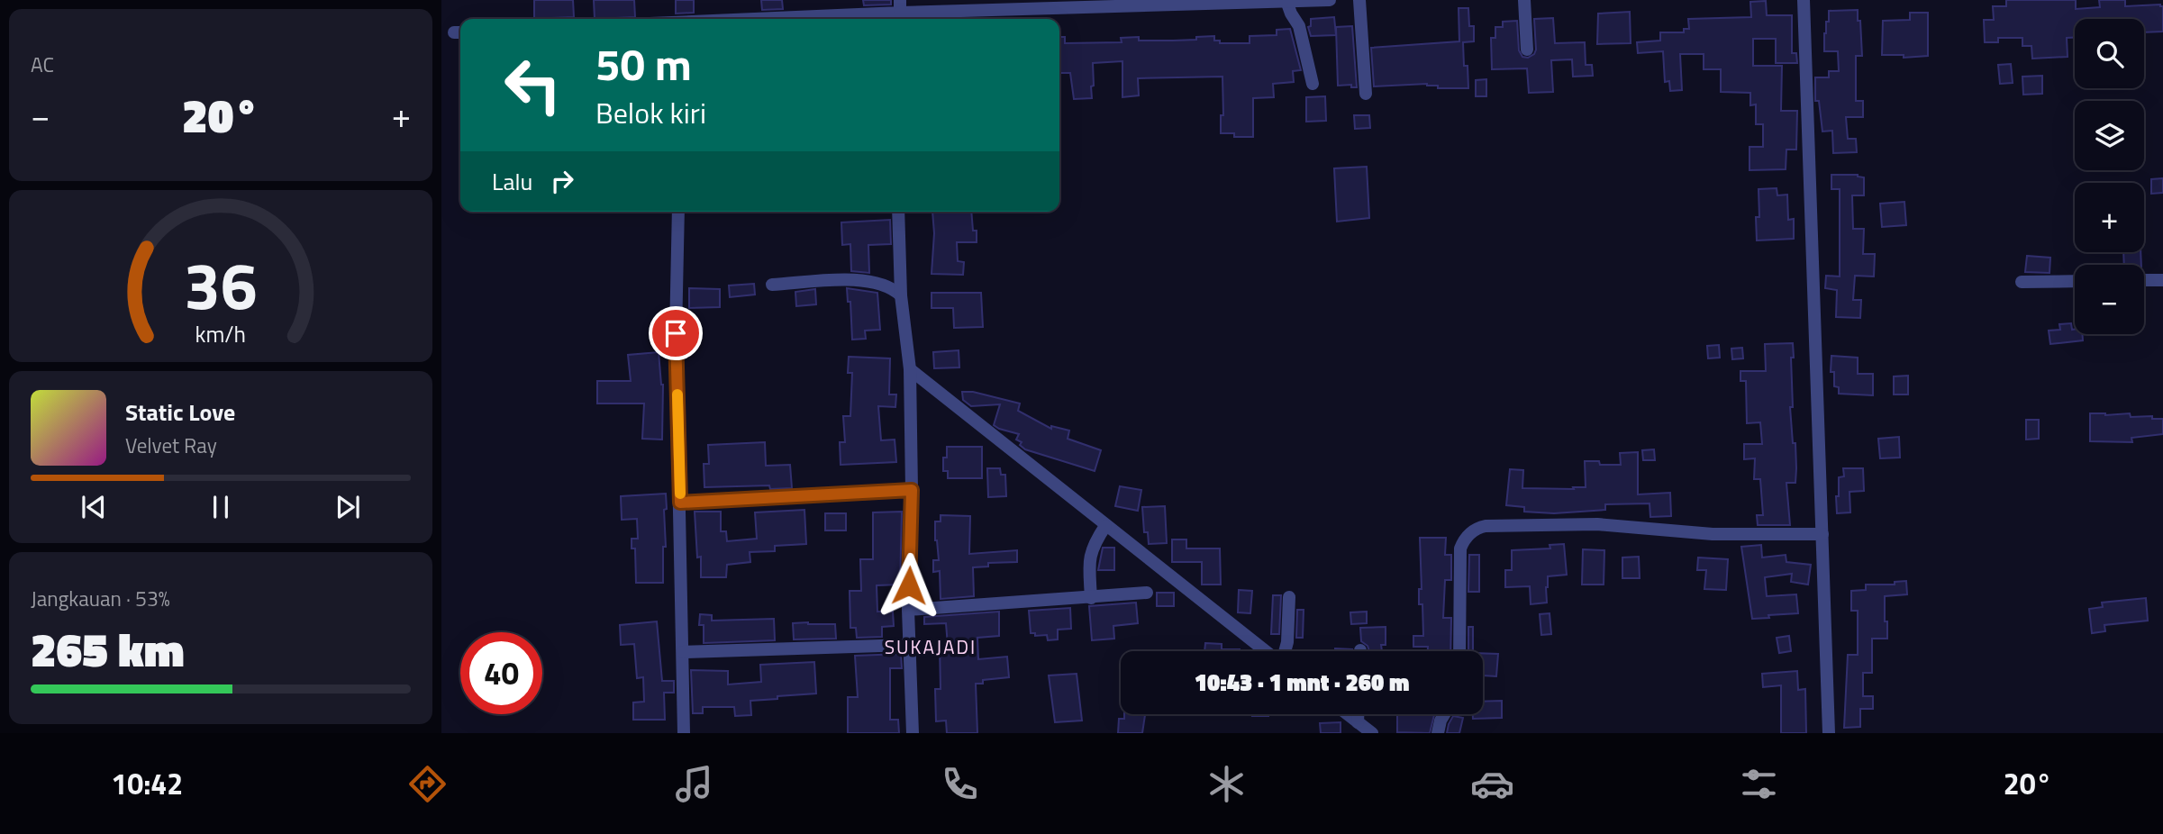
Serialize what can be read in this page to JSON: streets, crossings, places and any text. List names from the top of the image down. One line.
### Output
{"districts":["SUKAJADI"],"page":{"tile":["AC",["Jangkauan · 53%","265 km"]],"map_buttons":["+","−"],"turn":["50 m","Belok kiri"],"heat":["−","20°","+"],"then":"Lalu","song":["Static Love","Velvet Ray"],"limit":"40","trip":"10:43 · 1 mnt · 260 m","tabs":["10:42","20°"],"gauge":["36","km/h"]}}
